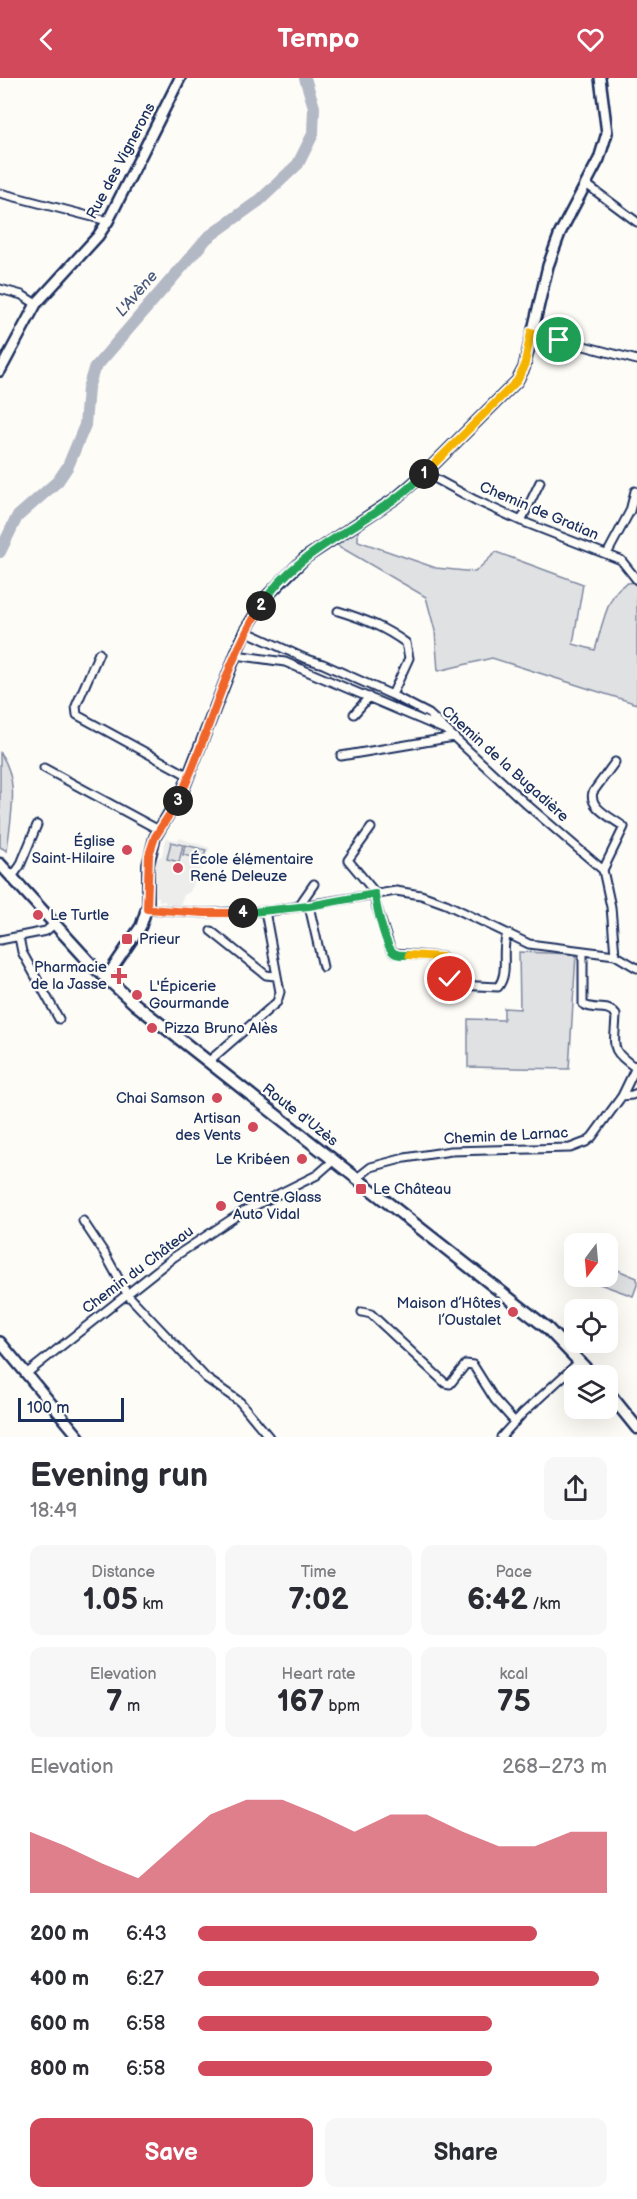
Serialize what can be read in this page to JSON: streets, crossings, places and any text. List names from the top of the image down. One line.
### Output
{"streets":{"main road":["Route d'Uzès"],"street":["Rue des Vignerons","Chemin de Gratian","Chemin de la Bugadière","Chemin de Larnac","Chemin du Château"]},"crossings":[["Route d'Uzès","Chemin de Larnac"],["Route d'Uzès","Chemin du Château"]],"water":["L'Avène"],"places":{"other":["Église Saint-Hilaire","École élémentaire René Deleuze","Le Turtle","L'Épicerie Gourmande","Pizza Bruno Alès","Chai Samson","Artisan des Vents","Le Kribéen","Centre Glass Auto Vidal","Maison d’Hôtes l’Oustalet"],"transit":["Prieur","Le Château"],"health":["Pharmacie de la Jasse"]},"scale_bar":"100 m","north":"bottom","page":{"header":"Tempo","pins":["1","2","3","4"],"scale":"100 m","heading":["Evening run","18:49"],"stats":[["Distance","1.05 km"],["Time","7:02"],["Pace","6:42 /km"],["Elevation","7 m"],["Heart rate","167 bpm"],["kcal","75"]],"chart":["Elevation","268–273 m"],"list":[{"name":"200 m","note":"6:43"},{"name":"400 m","note":"6:27"},{"name":"600 m","note":"6:58"},{"name":"800 m","note":"6:58"}],"buttons":["Save","Share"]}}
